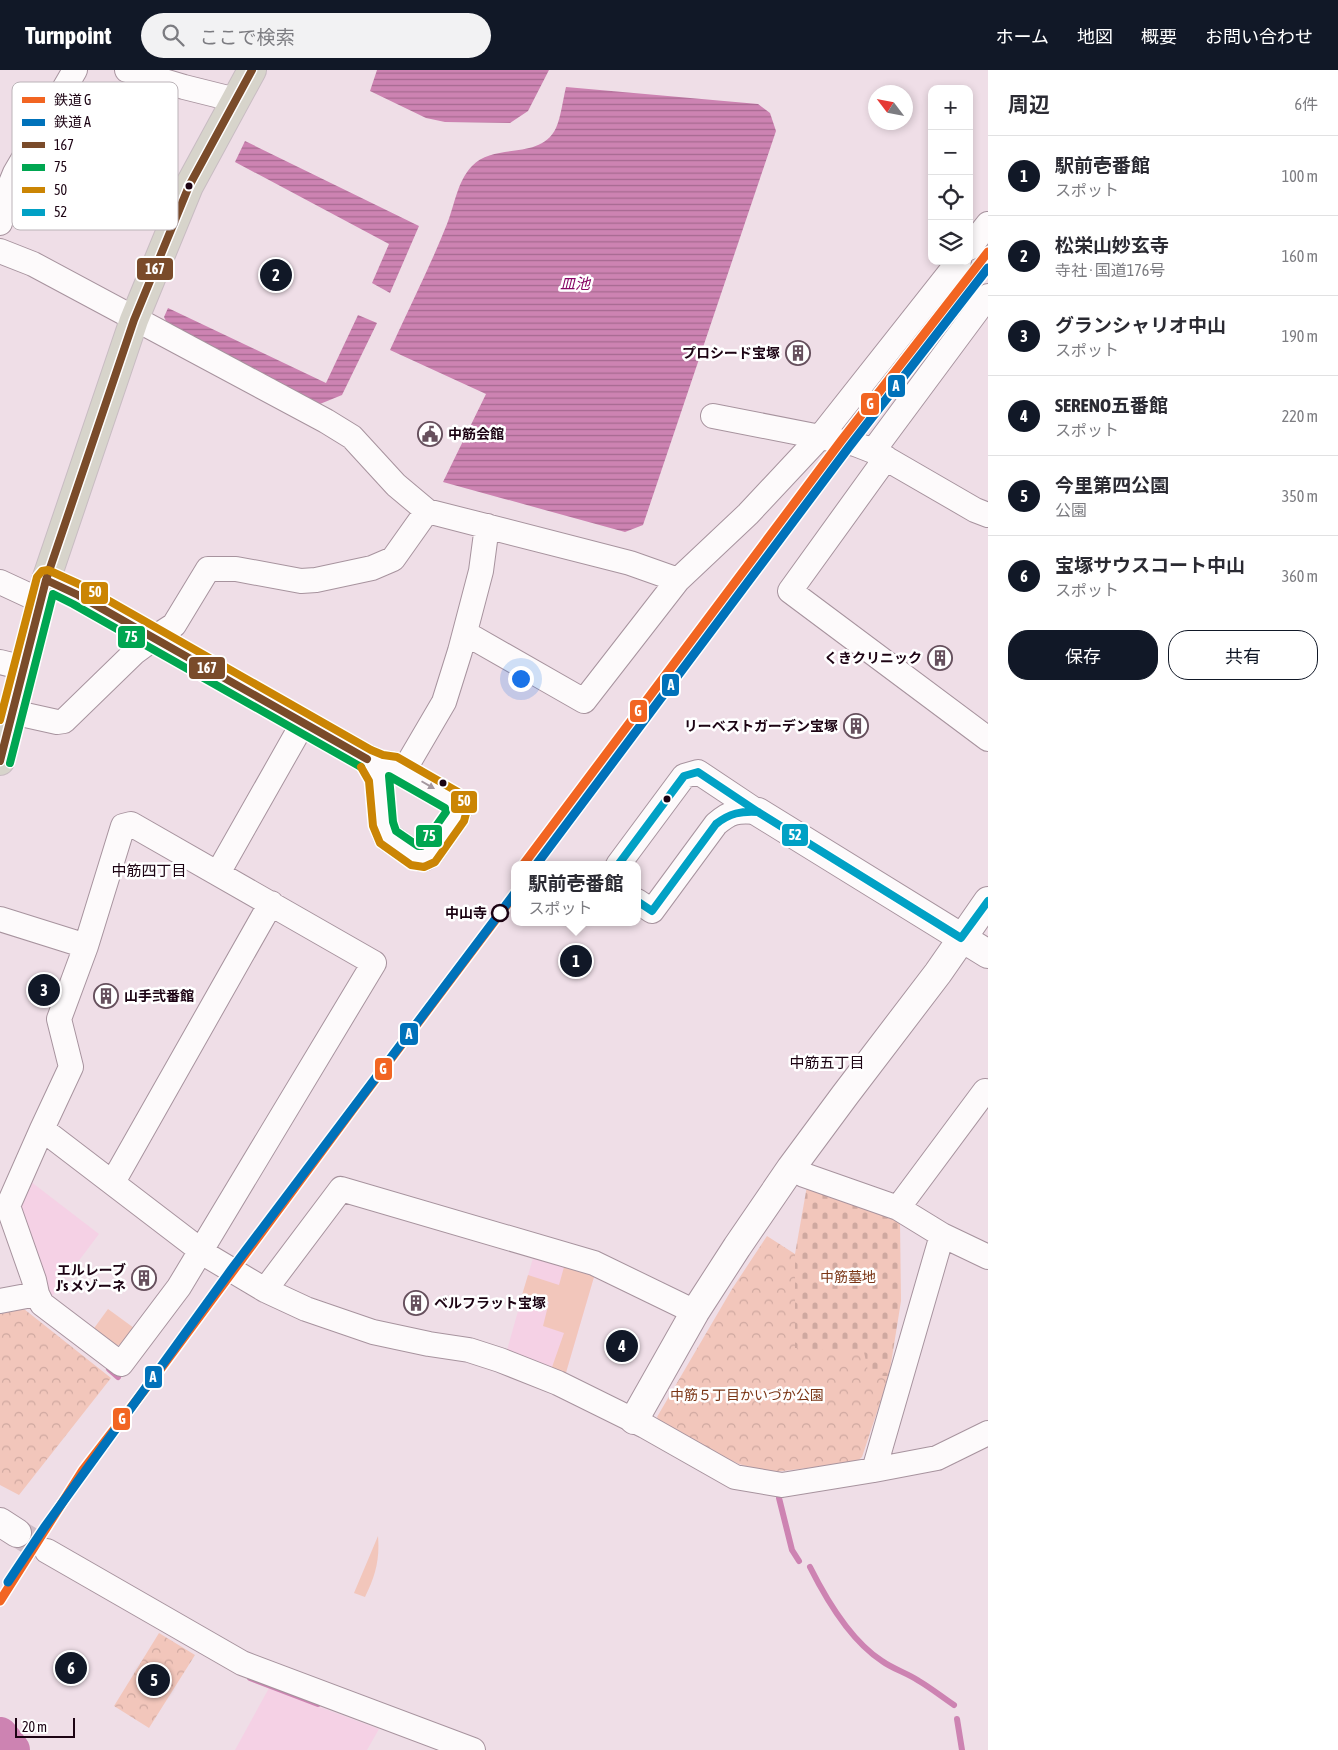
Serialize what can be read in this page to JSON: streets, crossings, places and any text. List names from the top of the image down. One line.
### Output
{"districts":["中筋四丁目","中筋五丁目"],"water":["皿池"],"parks":["中筋墓地","中筋５丁目かいづか公園"],"places":{"building":["プロシード宝塚","くきクリニック","リーベストガーデン宝塚","山手弐番館","エルレーブ J's メゾーネ","ベルフラット宝塚"],"public building":["中筋会館"],"other":["中山寺"]},"lines":["transit line 167","rail line G","rail line A","transit line 50","transit line 75","transit line 52"],"legend":["鉄道 G","鉄道 A","167","75","50","52"],"scale_bar":"20 m","north":"top left","page":{"header":"Turnpoint","search":"ここで検索","nav":["ホーム","地図","概要","お問い合わせ"],"heading":["周辺","6件"],"map_buttons":["+","−"],"list":[{"mark":"1","name":"駅前壱番館","note":"スポット","value":"100 m"},{"mark":"2","name":"松栄山妙玄寺","note":"寺社 · 国道176号","value":"160 m"},{"mark":"3","name":"グランシャリオ中山","note":"スポット","value":"190 m"},{"mark":"4","name":"SERENO五番館","note":"スポット","value":"220 m"},{"mark":"5","name":"今里第四公園","note":"公園","value":"350 m"},{"mark":"6","name":"宝塚サウスコート中山","note":"スポット","value":"360 m"}],"pins":["2","1","3","4","6","5"],"buttons":["保存","共有"],"popup":["駅前壱番館","スポット"],"scale":"20 m"}}
